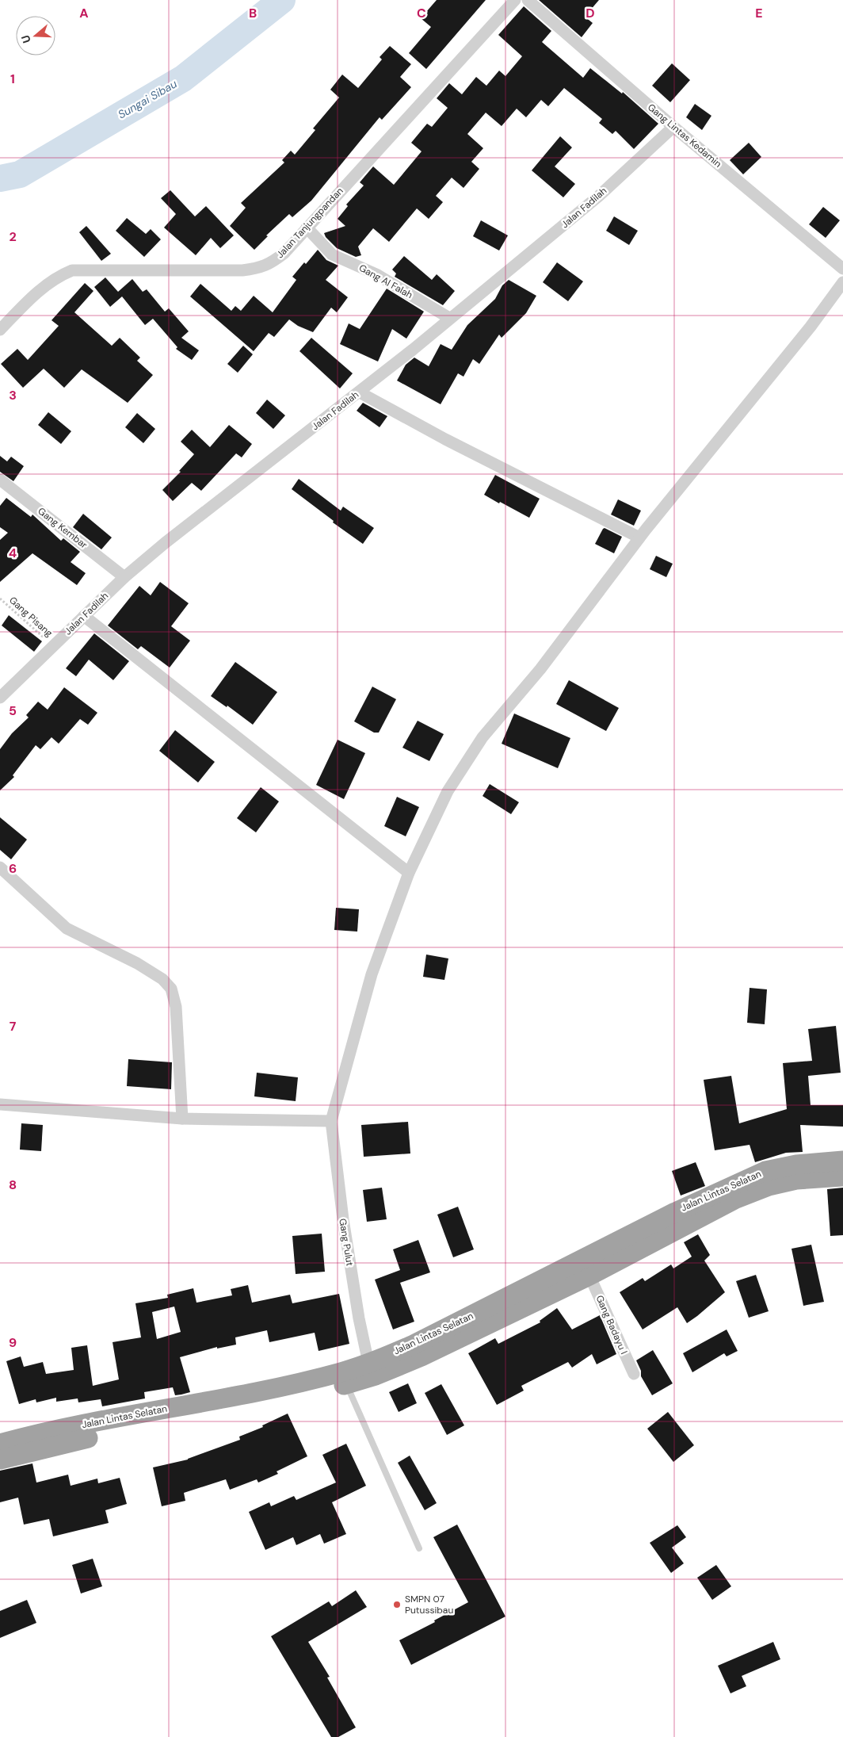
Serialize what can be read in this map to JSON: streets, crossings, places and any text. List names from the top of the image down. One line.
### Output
{"streets":{"highway":["Jalan Lintas Selatan"],"street":["Gang Lintas Kedamin","Jalan Fadilah","Jalan Tanjungpandan","Gang Al Falah","Gang Kembar","Gang Pulut","Gang Badayu I"],"path":["Gang Pisang"]},"crossings":[["Gang Lintas Kedamin","Jalan Fadilah"],["Jalan Fadilah","Gang Al Falah"],["Jalan Fadilah","Gang Kembar"],["Jalan Fadilah","Gang Pisang"],["Jalan Tanjungpandan","Gang Al Falah"],["Jalan Lintas Selatan","Gang Pulut"],["Jalan Lintas Selatan","Gang Badayu I"]],"water":["Sungai Sibau"],"places":["SMPN 07 Putussibau"],"north":"left","grid":{"columns":["A","B","C","D","E"],"rows":["1","2","3","4","5","6","7","8","9"]}}
